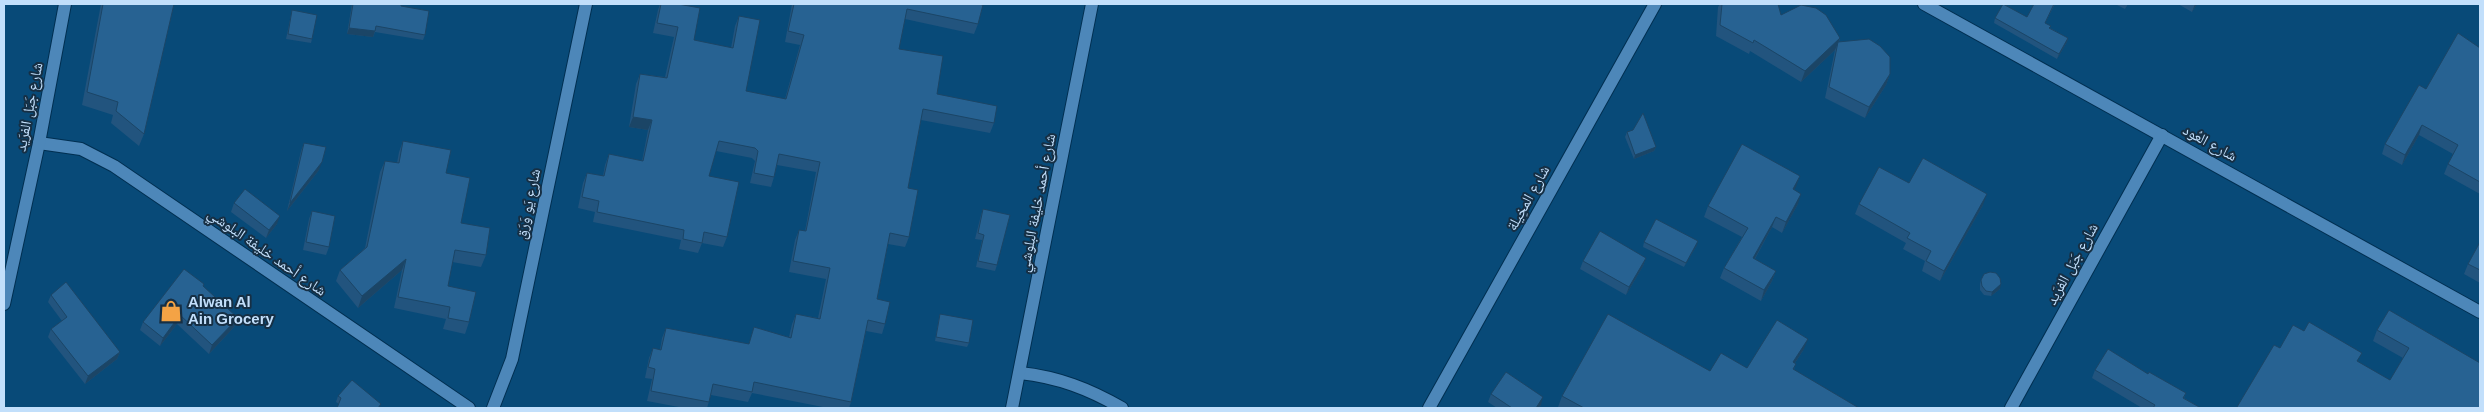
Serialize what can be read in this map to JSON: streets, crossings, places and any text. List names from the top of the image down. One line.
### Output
{"streets":{"street":["شارع جَبَل الفرَيد","شارع العُود","شارع المخِيلة","شارع أحمد خليفة البلوشي","شارع يَو وَرَق"]},"crossings":[["شارع جَبَل الفرَيد","شارع العُود"],["شارع جَبَل الفرَيد","شارع أحمد خليفة البلوشي"]],"places":{"shop":["Alwan Al Ain Grocery"]}}
